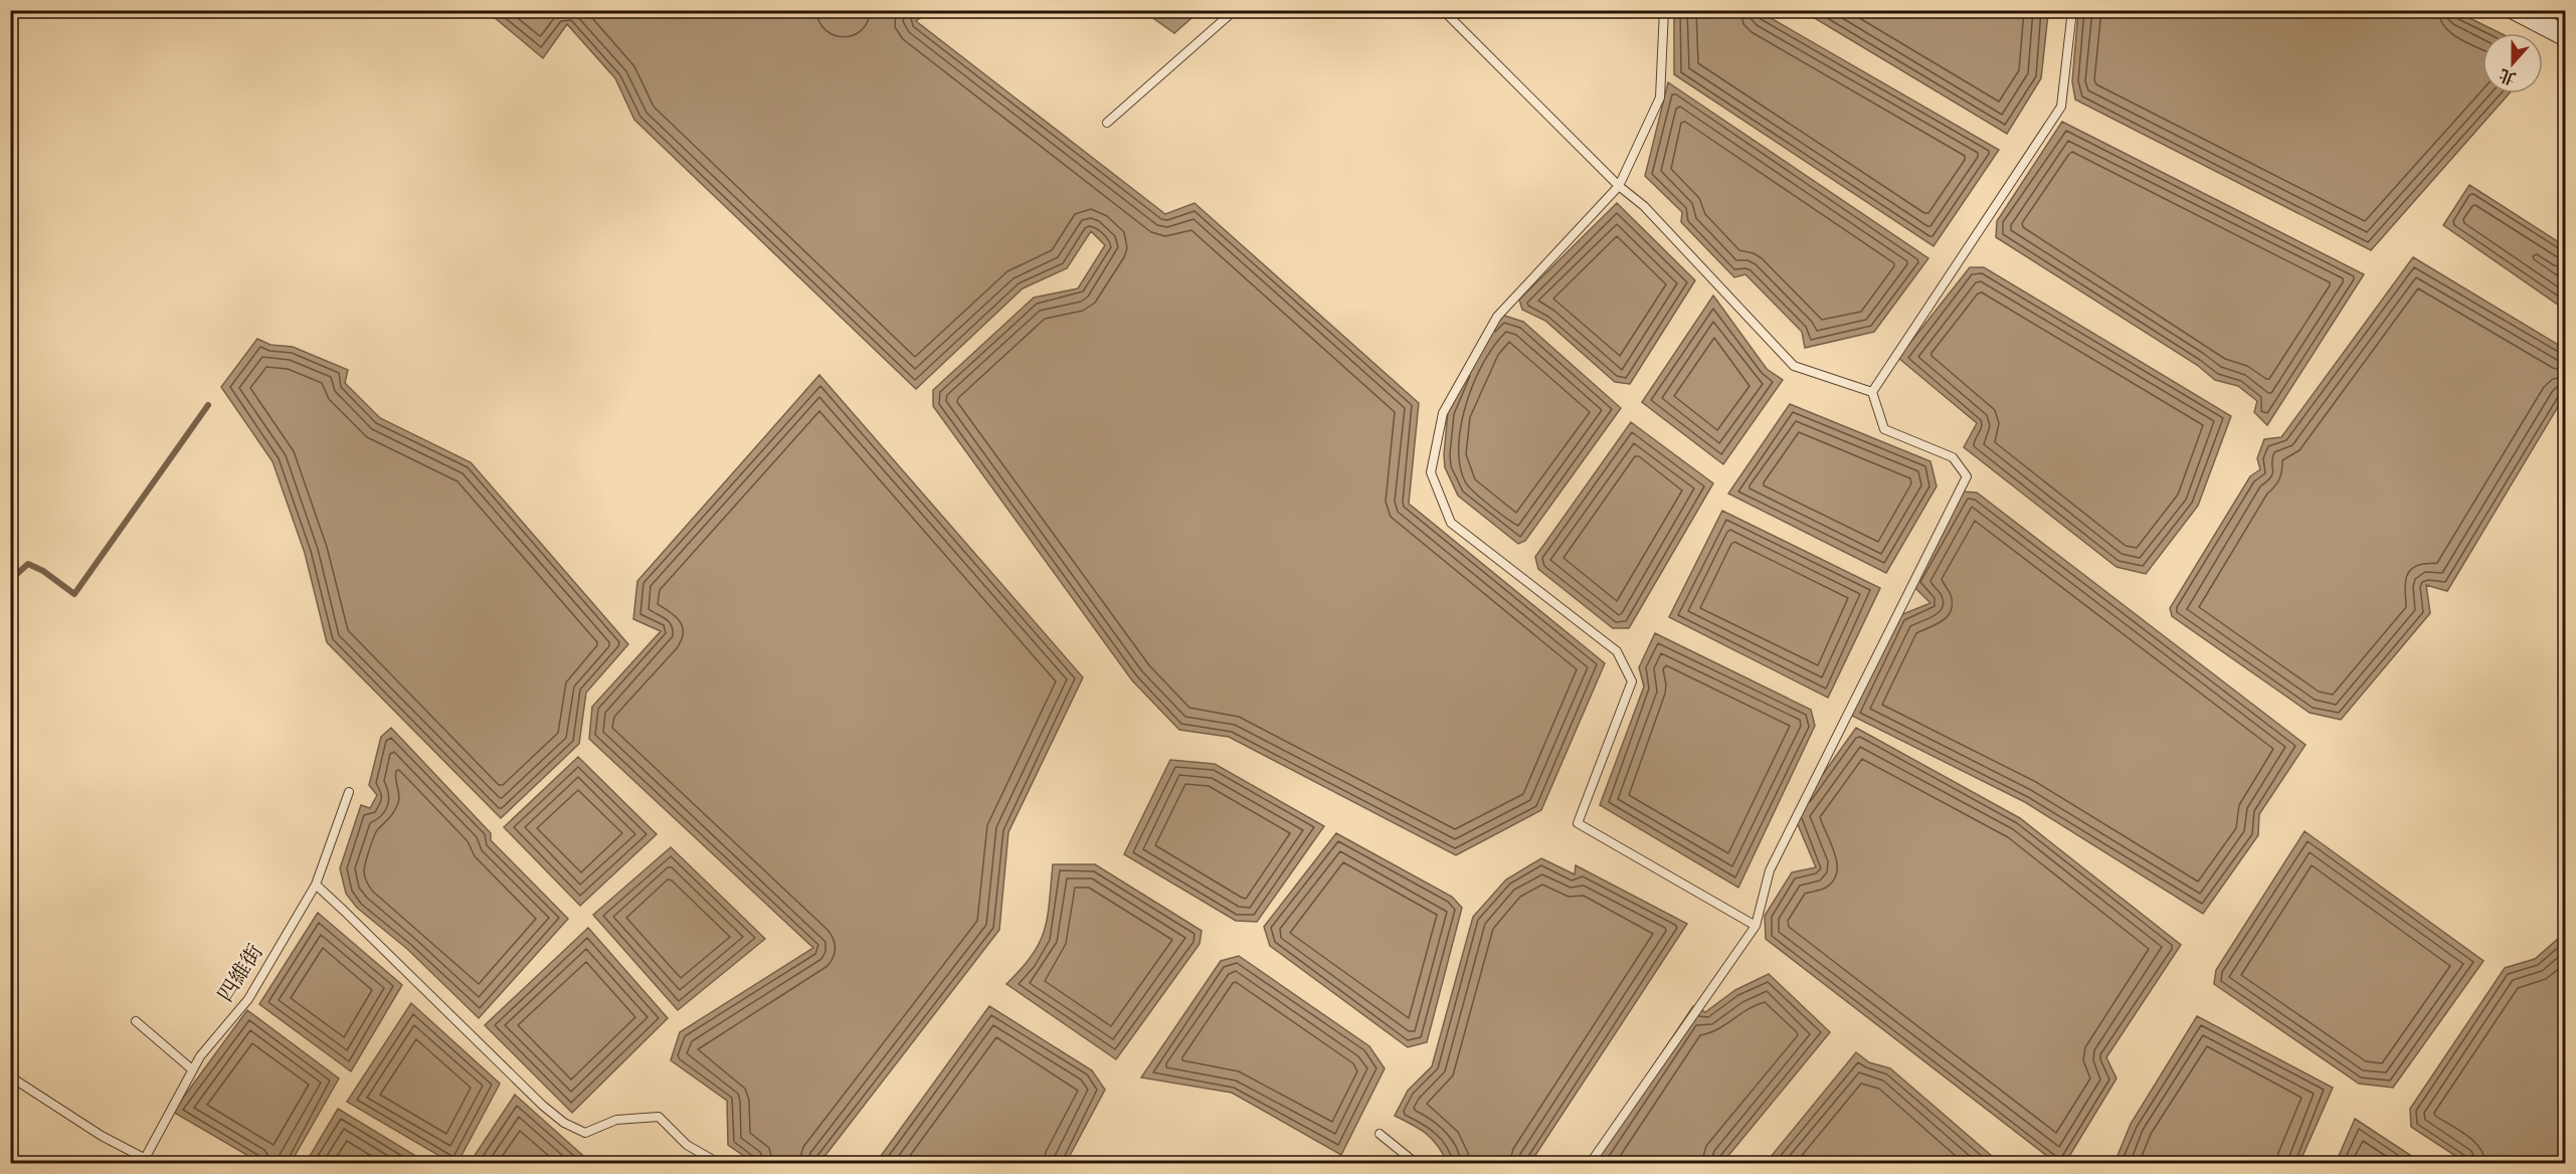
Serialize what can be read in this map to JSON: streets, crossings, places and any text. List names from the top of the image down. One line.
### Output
{"streets":{"lane":["四維街"]},"north":"bottom"}
